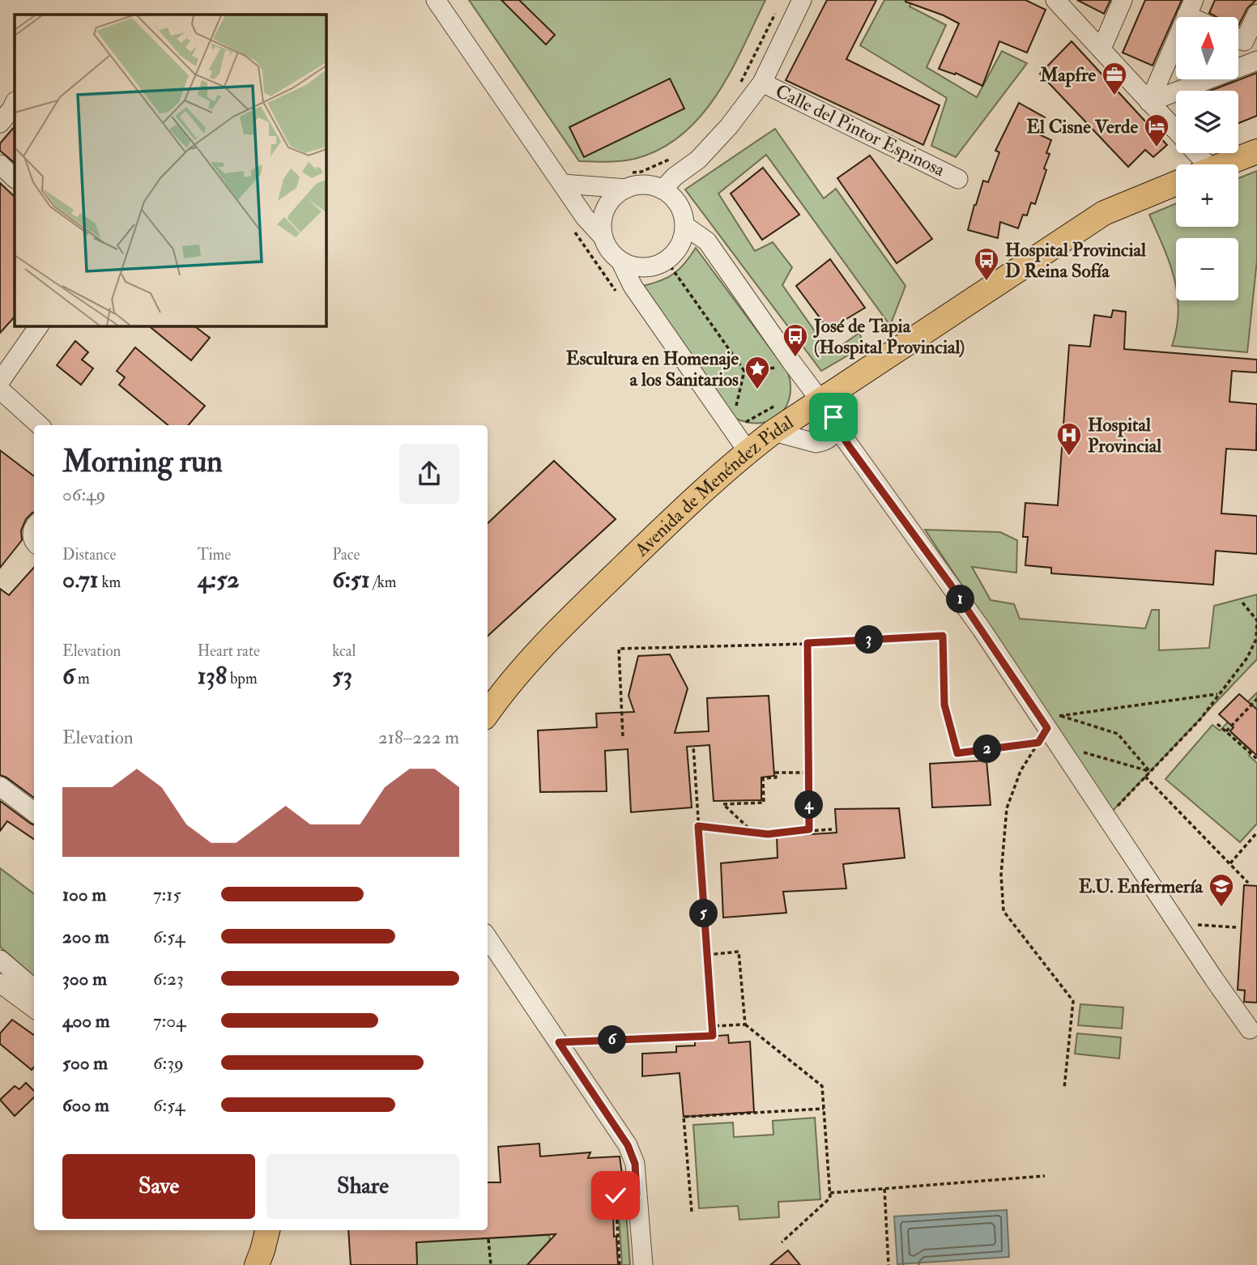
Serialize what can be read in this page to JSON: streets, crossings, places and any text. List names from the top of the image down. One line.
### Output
{"streets":{"main road":["Avenida de Menéndez Pidal"],"street":["Calle del Pintor Espinosa"]},"places":{"office":["Mapfre"],"hotel":["El Cisne Verde"],"bus stop":["Hospital Provincial D Reina Sofía","José de Tapia (Hospital Provincial)"],"place":["Escultura en Homenaje a los Sanitarios"],"hospital":["Hospital Provincial"],"school or university":["E.U. Enfermería"]},"north":"top","page":{"map_buttons":["+","−"],"heading":["Morning run","06:49"],"stats":[["Distance","0.71 km"],["Time","4:52"],["Pace","6:51 /km"],["Elevation","6 m"],["Heart rate","138 bpm"],["kcal","53"]],"pins":["1","3","2","4","5","6"],"chart":["Elevation","218–222 m"],"list":[{"name":"100 m","note":"7:15"},{"name":"200 m","note":"6:54"},{"name":"300 m","note":"6:23"},{"name":"400 m","note":"7:04"},{"name":"500 m","note":"6:39"},{"name":"600 m","note":"6:54"}],"buttons":["Save","Share"]}}
